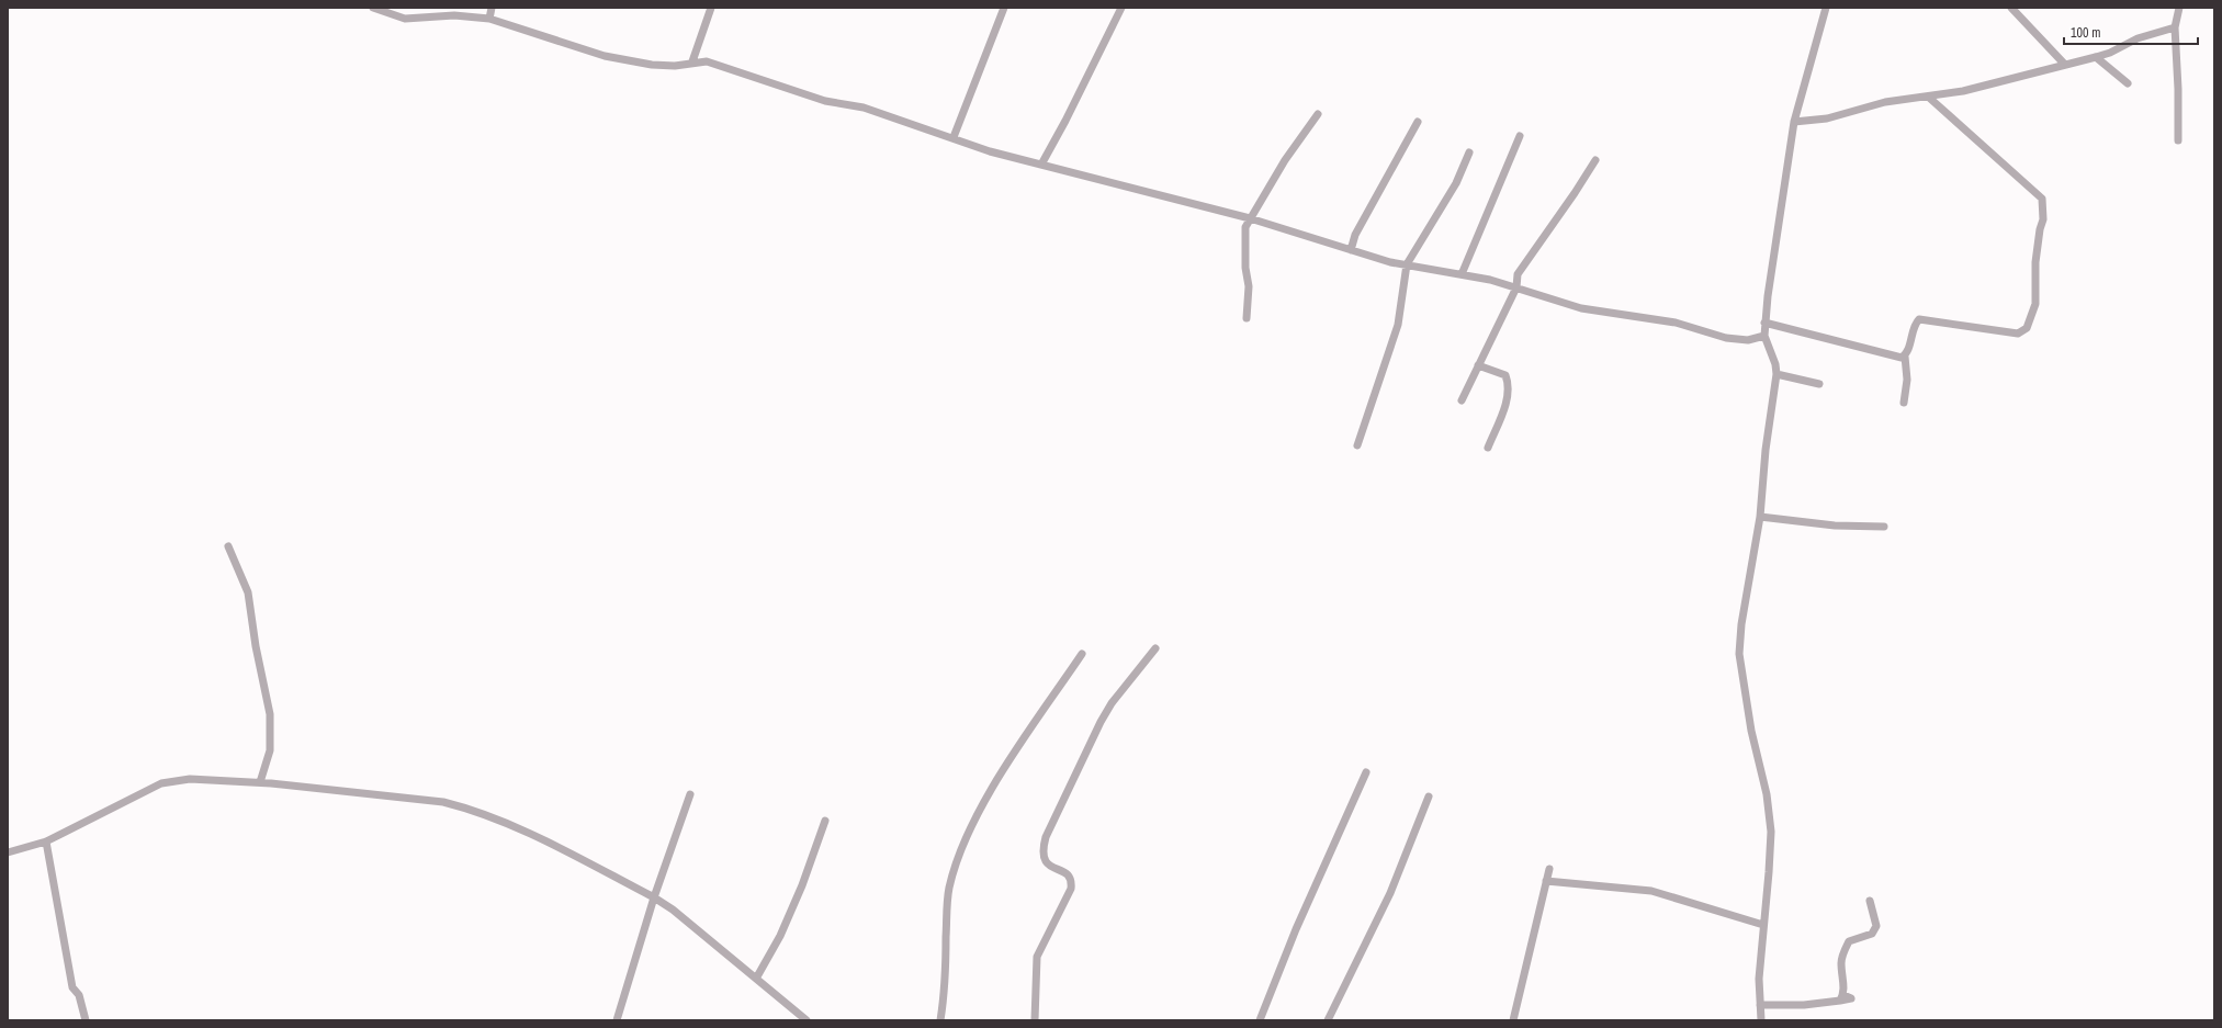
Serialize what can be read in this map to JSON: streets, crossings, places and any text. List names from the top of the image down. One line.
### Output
{"scale_bar":"100 m"}
